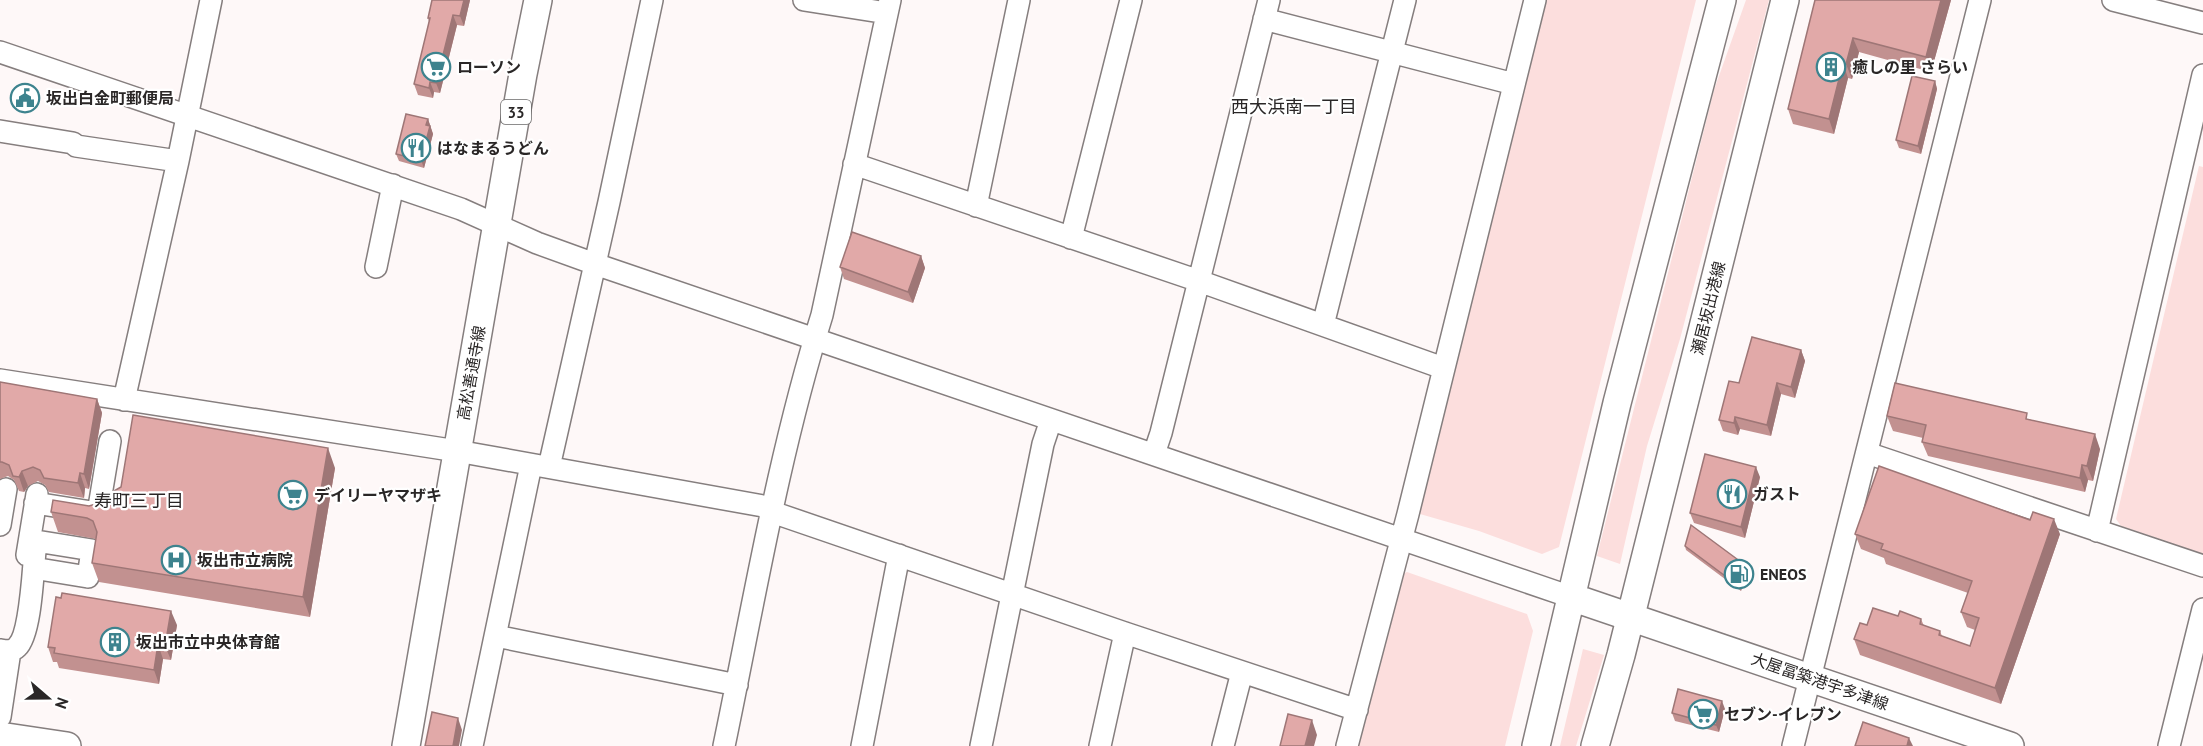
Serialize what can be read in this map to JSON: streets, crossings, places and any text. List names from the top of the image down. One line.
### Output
{"streets":{"main road":["33","瀬居坂出港線","高松善通寺線","大屋冨築港宇多津線"]},"crossings":[["瀬居坂出港線","大屋冨築港宇多津線"]],"districts":["西大浜南一丁目","寿町三丁目"],"places":{"supermarket":["ローソン","デイリーヤマザキ","セブン-イレブン"],"building":["癒しの里 さらい","坂出市立中央体育館"],"public building":["坂出白金町郵便局"],"restaurant":["はなまるうどん","ガスト"],"hospital":["坂出市立病院"],"fuel station":["ENEOS"]},"north":"right"}
